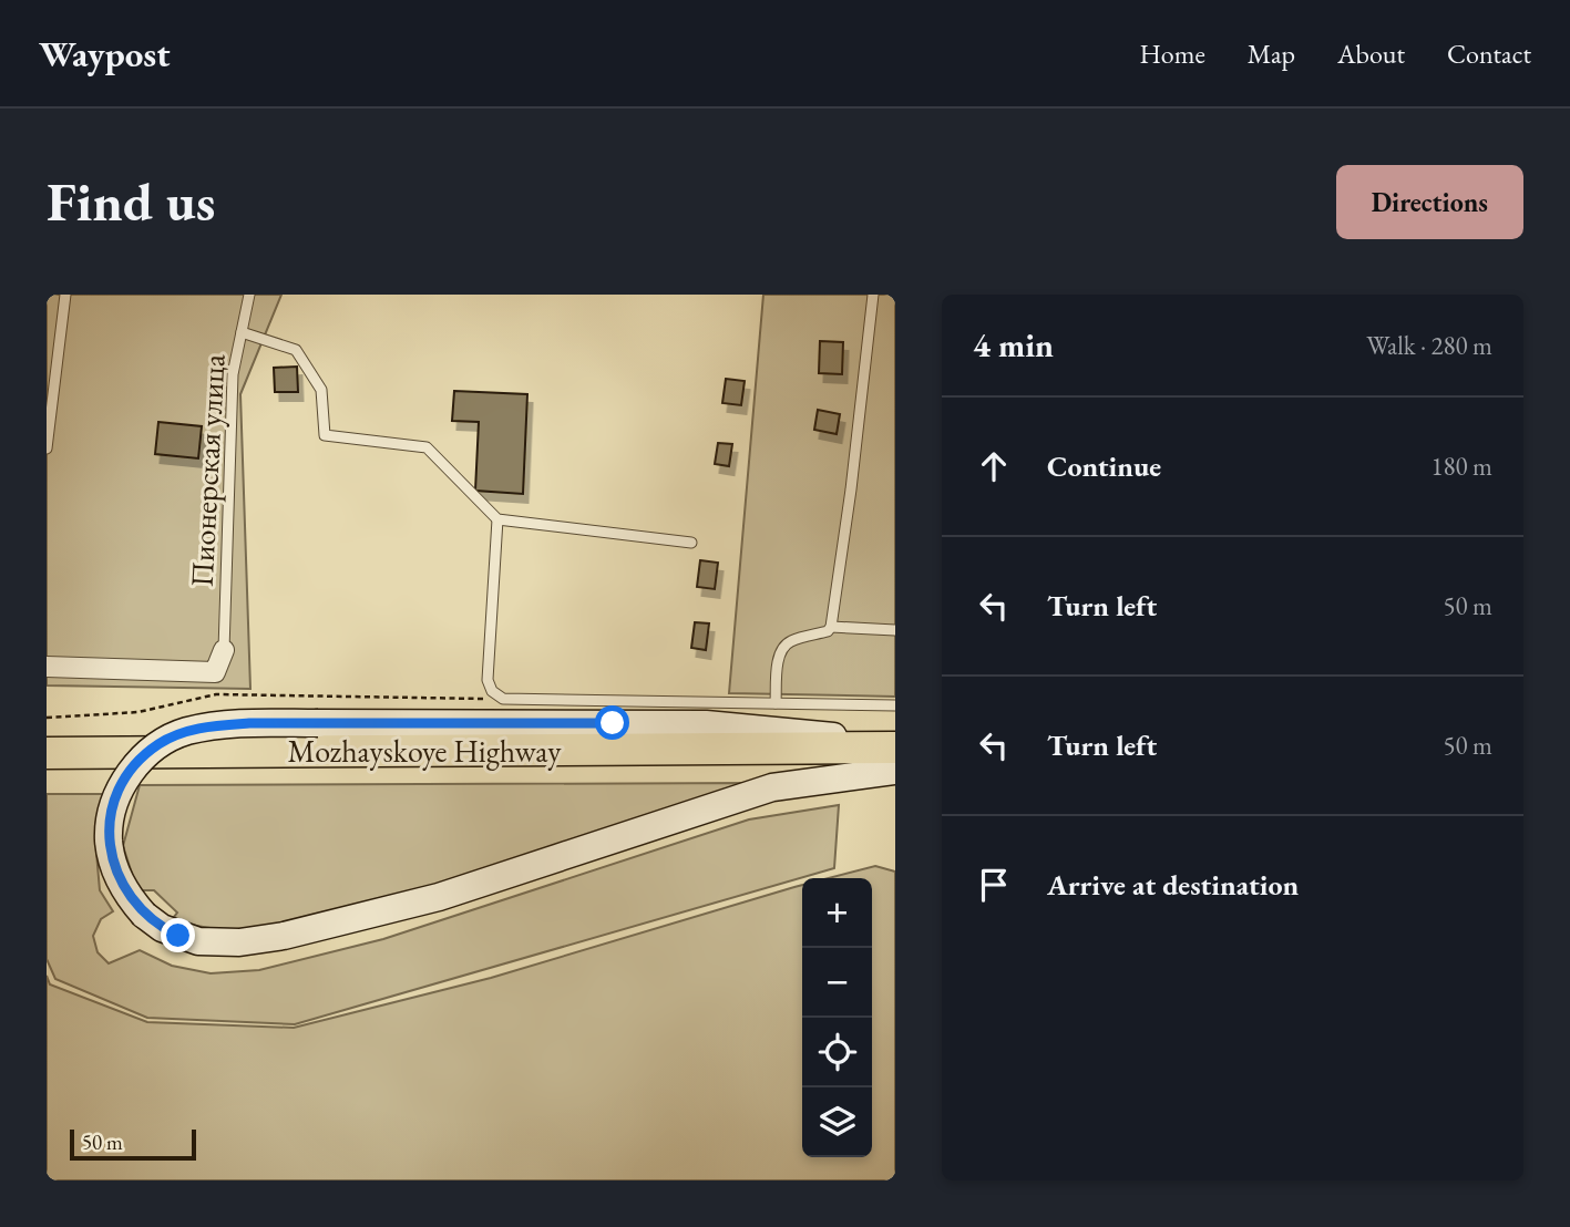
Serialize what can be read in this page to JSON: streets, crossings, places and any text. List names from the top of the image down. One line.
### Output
{"streets":{"main road":["Mozhayskoye Highway"],"lane":["Пионерская улица"]},"scale_bar":"50 m","page":{"header":"Waypost","nav":["Home","Map","About","Contact"],"buttons":"Directions","title":"Find us","heading":["4 min","Walk · 280 m"],"list":[["Continue","180 m"],["Turn left","50 m"],["Turn left","50 m"],"Arrive at destination"],"map_buttons":["+","−"],"scale":"50 m"}}
